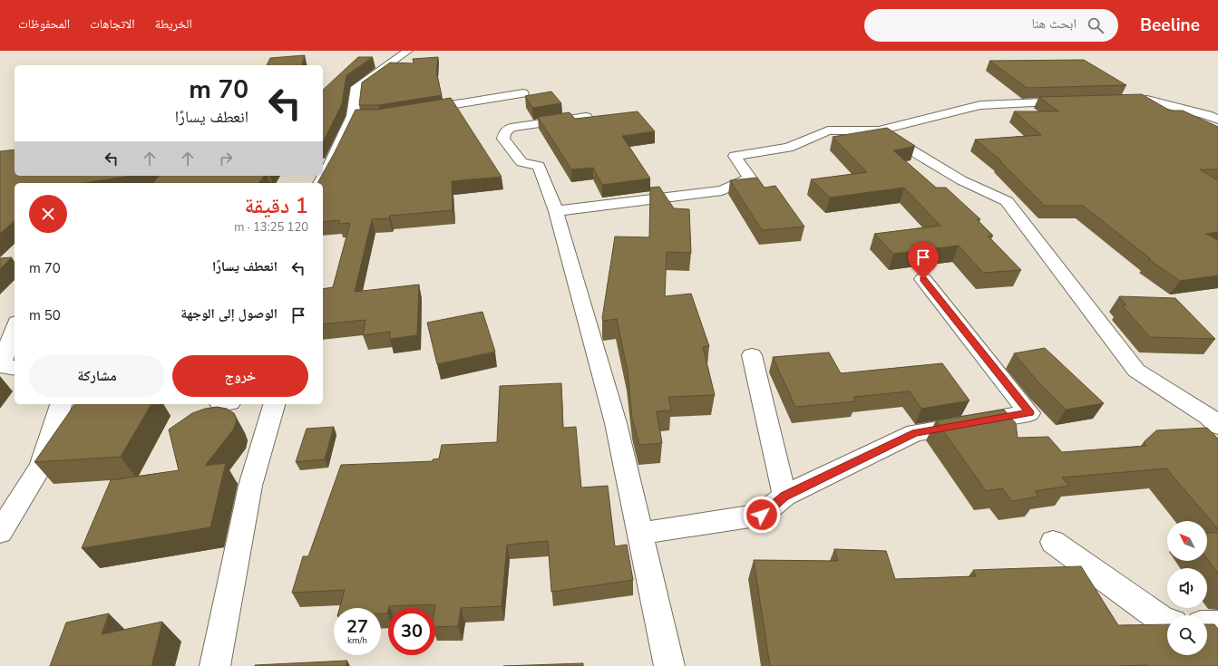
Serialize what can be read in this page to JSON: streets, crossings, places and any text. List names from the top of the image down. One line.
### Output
{"north":"top left","page":{"header":"Beeline","search":"ابحث هنا","nav":["الخريطة","الاتجاهات","المحفوظات"],"turn":["70 m","انعطف يسارًا"],"heading":["1 دقيقة","120 m · 13:25"],"list":[{"name":"انعطف يسارًا","value":"70 m"},{"name":"الوصول إلى الوجهة","value":"50 m"}],"buttons":["خروج","مشاركة"],"speed":"27 km/h","limit":"30"}}
